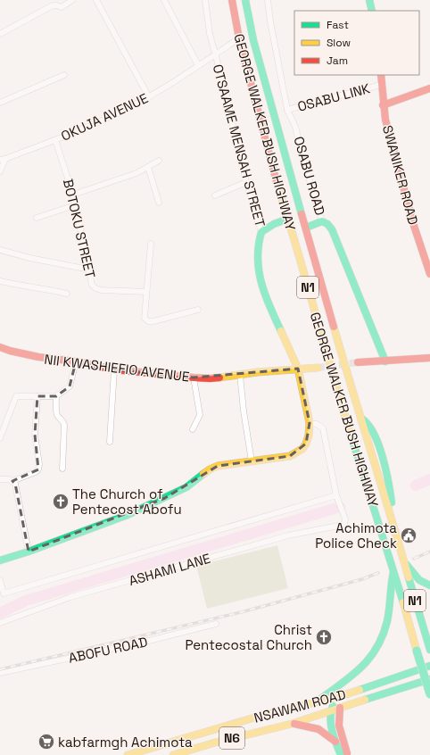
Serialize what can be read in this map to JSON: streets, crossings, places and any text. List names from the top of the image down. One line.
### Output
{"streets":{"main road":["GEORGE WALKER BUSH HIGHWAY","OTSAAME MENSAH STREET","SWANIKER ROAD","OSABU ROAD","N1","NII KWASHIEFIO AVENUE","NSAWAM ROAD","N6"],"street":["OSABU LINK","OKUJA AVENUE","BOTOKU STREET","ASHAMI LANE","ABOFU ROAD"]},"crossings":[["OSABU LINK","SWANIKER ROAD"],["OSABU LINK","OSABU ROAD"],["OKUJA AVENUE","GEORGE WALKER BUSH HIGHWAY"],["OKUJA AVENUE","OTSAAME MENSAH STREET"],["OKUJA AVENUE","BOTOKU STREET"],["OTSAAME MENSAH STREET","NII KWASHIEFIO AVENUE"]],"places":{"church":["The Church of Pentecost Abofu","Christ Pentecostal Church"],"public building":["Achimota Police Check"],"supermarket":["kabfarmgh Achimota"]},"legend":["Fast","Slow","Jam"]}
